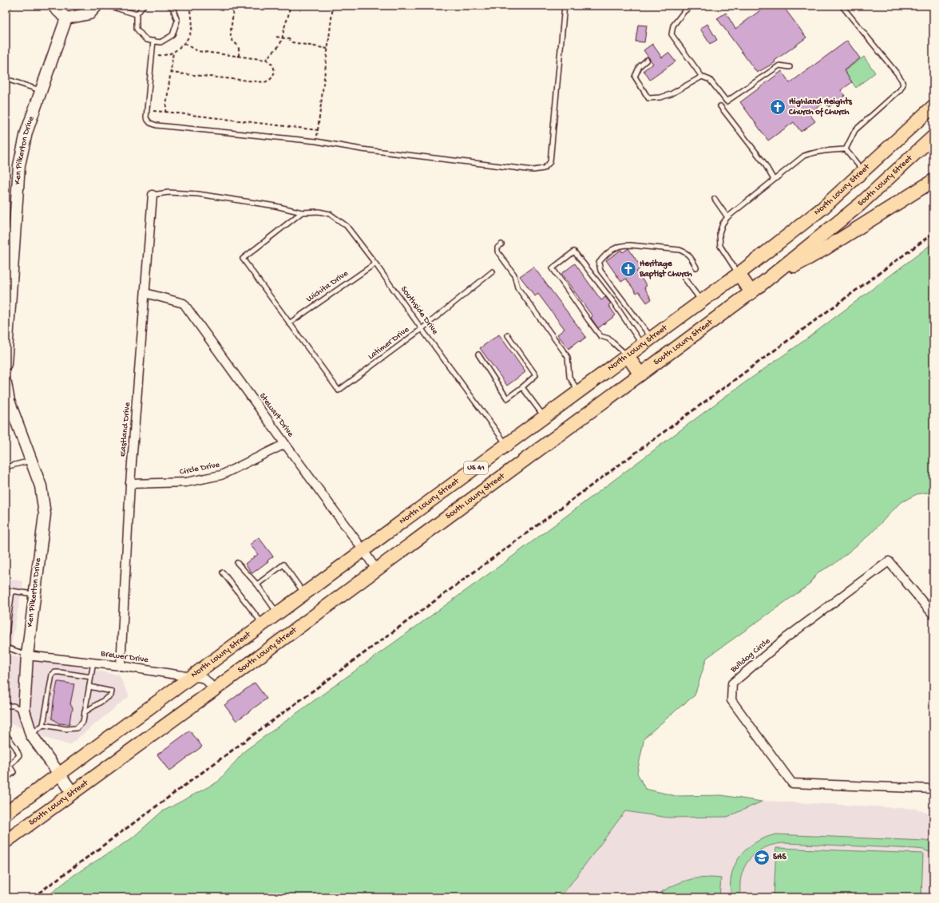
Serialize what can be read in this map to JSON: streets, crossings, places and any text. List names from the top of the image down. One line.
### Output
{"streets":{"main road":["South Lowry Street","North Lowry Street","US 41"],"street":["Ken Pilkerton Drive","Stewart Drive","Eastland Drive","Circle Drive","Bulldog Circle","Brewer Drive"],"lane":["Wichita Drive","Southside Drive","Latimer Drive"]},"crossings":[["Ken Pilkerton Drive","South Lowry Street"],["Ken Pilkerton Drive","North Lowry Street"],["Ken Pilkerton Drive","Brewer Drive"],["South Lowry Street","Stewart Drive"],["South Lowry Street","Brewer Drive"],["North Lowry Street","Southside Drive"],["North Lowry Street","Stewart Drive"],["North Lowry Street","Brewer Drive"],["Wichita Drive","Southside Drive"],["Wichita Drive","Latimer Drive"],["Southside Drive","Latimer Drive"],["Southside Drive","Eastland Drive"],["Stewart Drive","Eastland Drive"],["Stewart Drive","Circle Drive"],["Eastland Drive","Circle Drive"],["Eastland Drive","Brewer Drive"]],"places":{"church":["Highland Heights Church of Church","Heritage Baptist Church"],"school or university":["SHS"]}}
